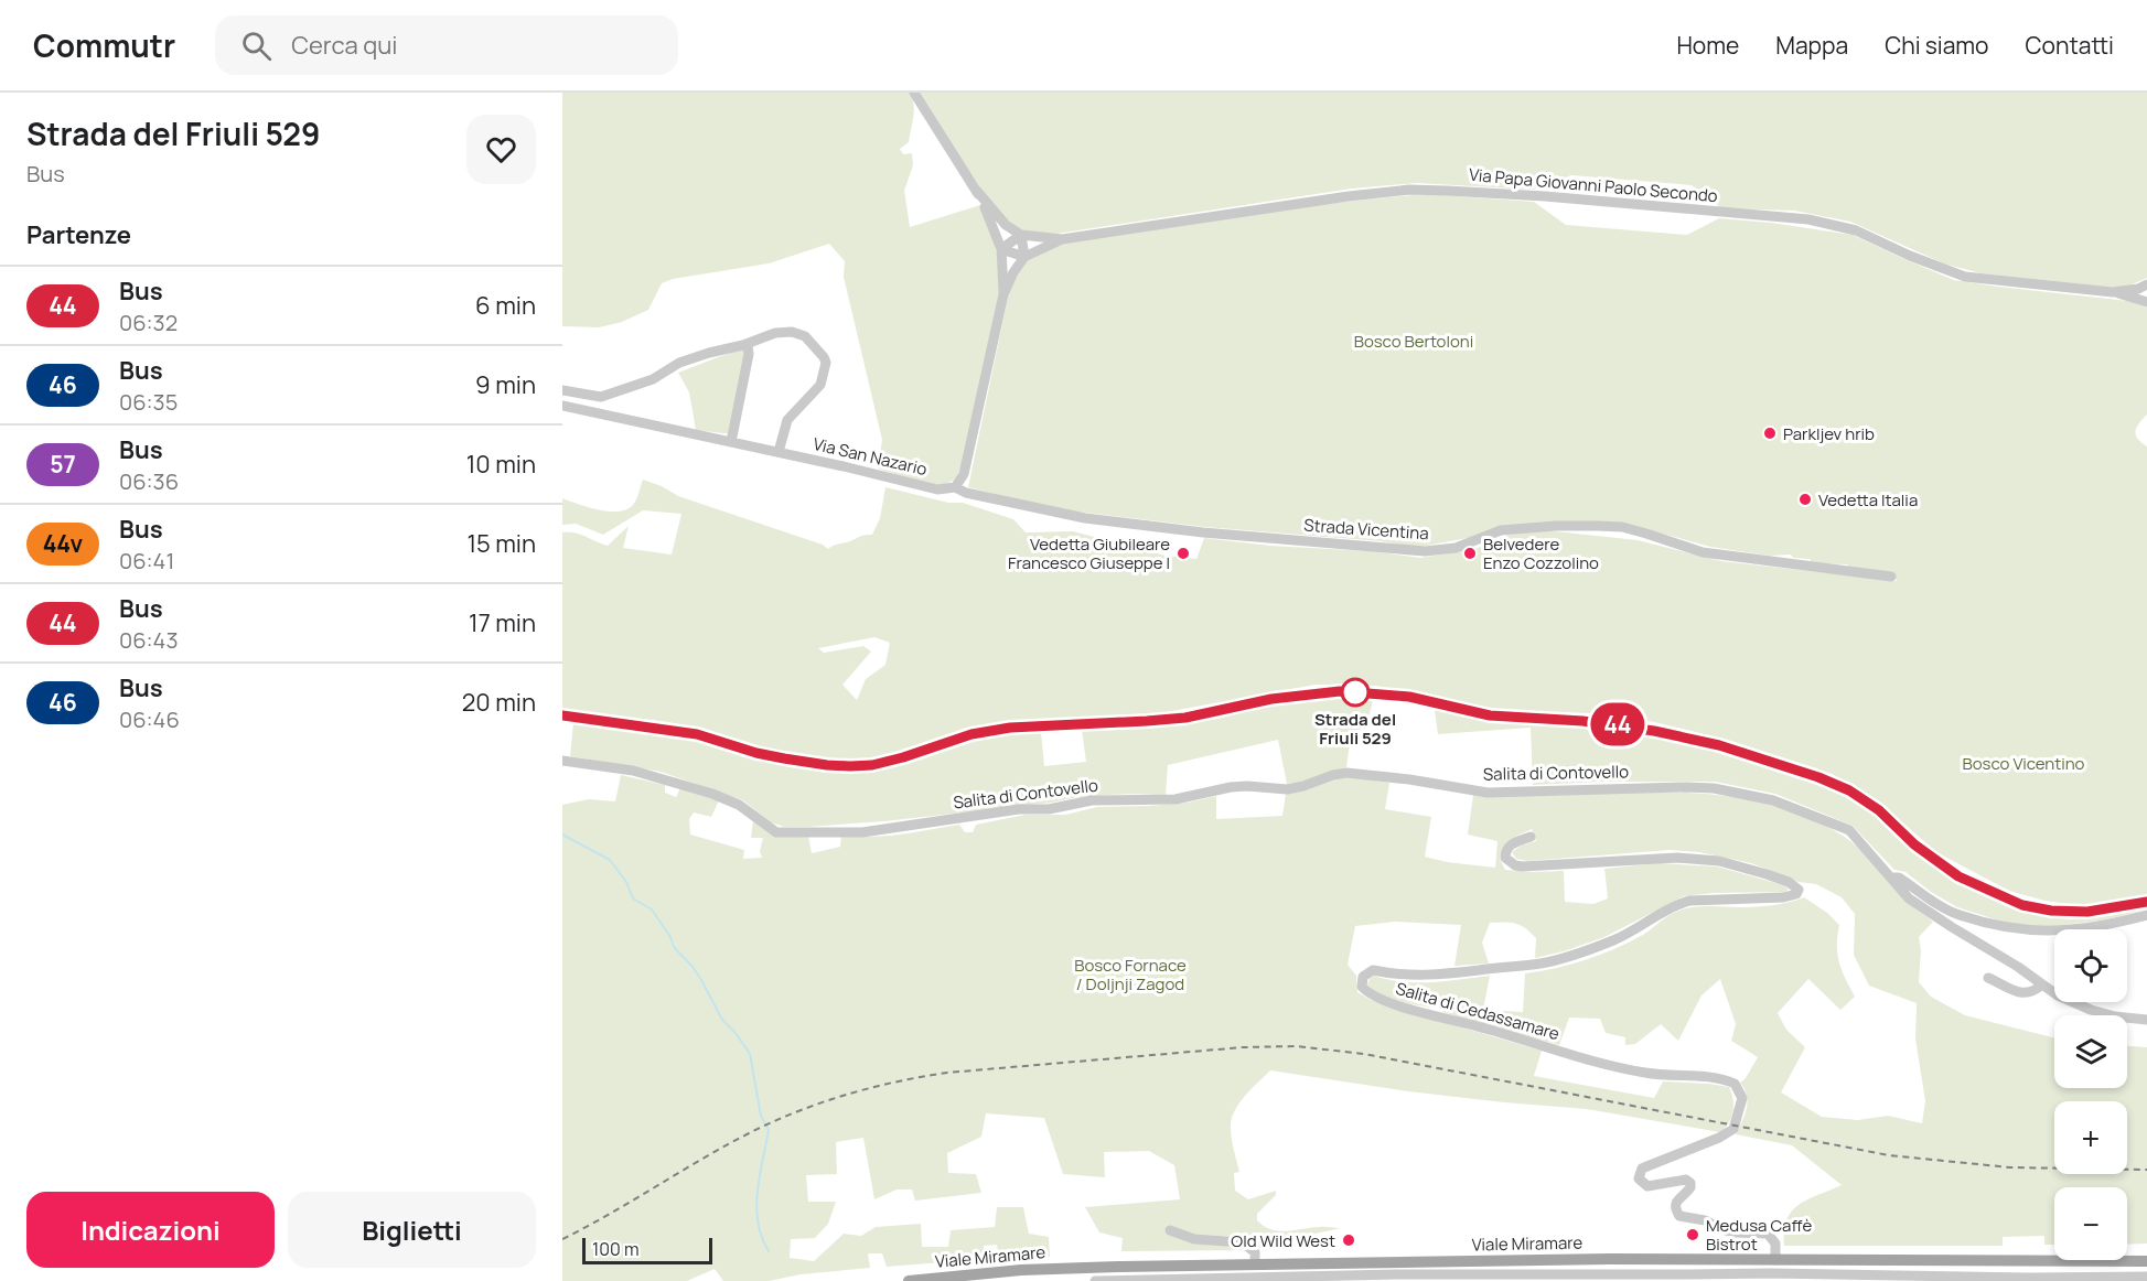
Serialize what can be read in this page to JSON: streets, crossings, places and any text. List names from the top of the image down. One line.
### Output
{"streets":{"main road":["Viale Miramare"],"street":["Via Papa Giovanni Paolo Secondo","Via San Nazario","Strada Vicentina","Salita di Contovello","Salita di Cedassamare"]},"crossings":[["Via San Nazario","Strada Vicentina"],["Salita di Cedassamare","Viale Miramare"]],"parks":["Bosco Bertoloni","Bosco Vicentino","Bosco Fornace / Doljnji Zagod"],"places":["Parkljev hrib","Vedetta Italia","Vedetta Giubileare Francesco Giuseppe I","Belvedere Enzo Cozzolino","Strada del Friuli 529","Medusa Caffè Bistrot","Old Wild West"],"lines":["bus line 44"],"scale_bar":"100 m","page":{"header":"Commutr","search":"Cerca qui","nav":["Home","Mappa","Chi siamo","Contatti"],"heading":[["Strada del Friuli 529","Bus"],"Partenze"],"on_map":"44","list":[{"mark":"44","name":"Bus","note":"06:32","value":"6 min"},{"mark":"46","name":"Bus","note":"06:35","value":"9 min"},{"mark":"57","name":"Bus","note":"06:36","value":"10 min"},{"mark":"44v","name":"Bus","note":"06:41","value":"15 min"},{"mark":"44","name":"Bus","note":"06:43","value":"17 min"},{"mark":"46","name":"Bus","note":"06:46","value":"20 min"}],"map_buttons":["+","−"],"buttons":["Indicazioni","Biglietti"],"scale":"100 m"}}
